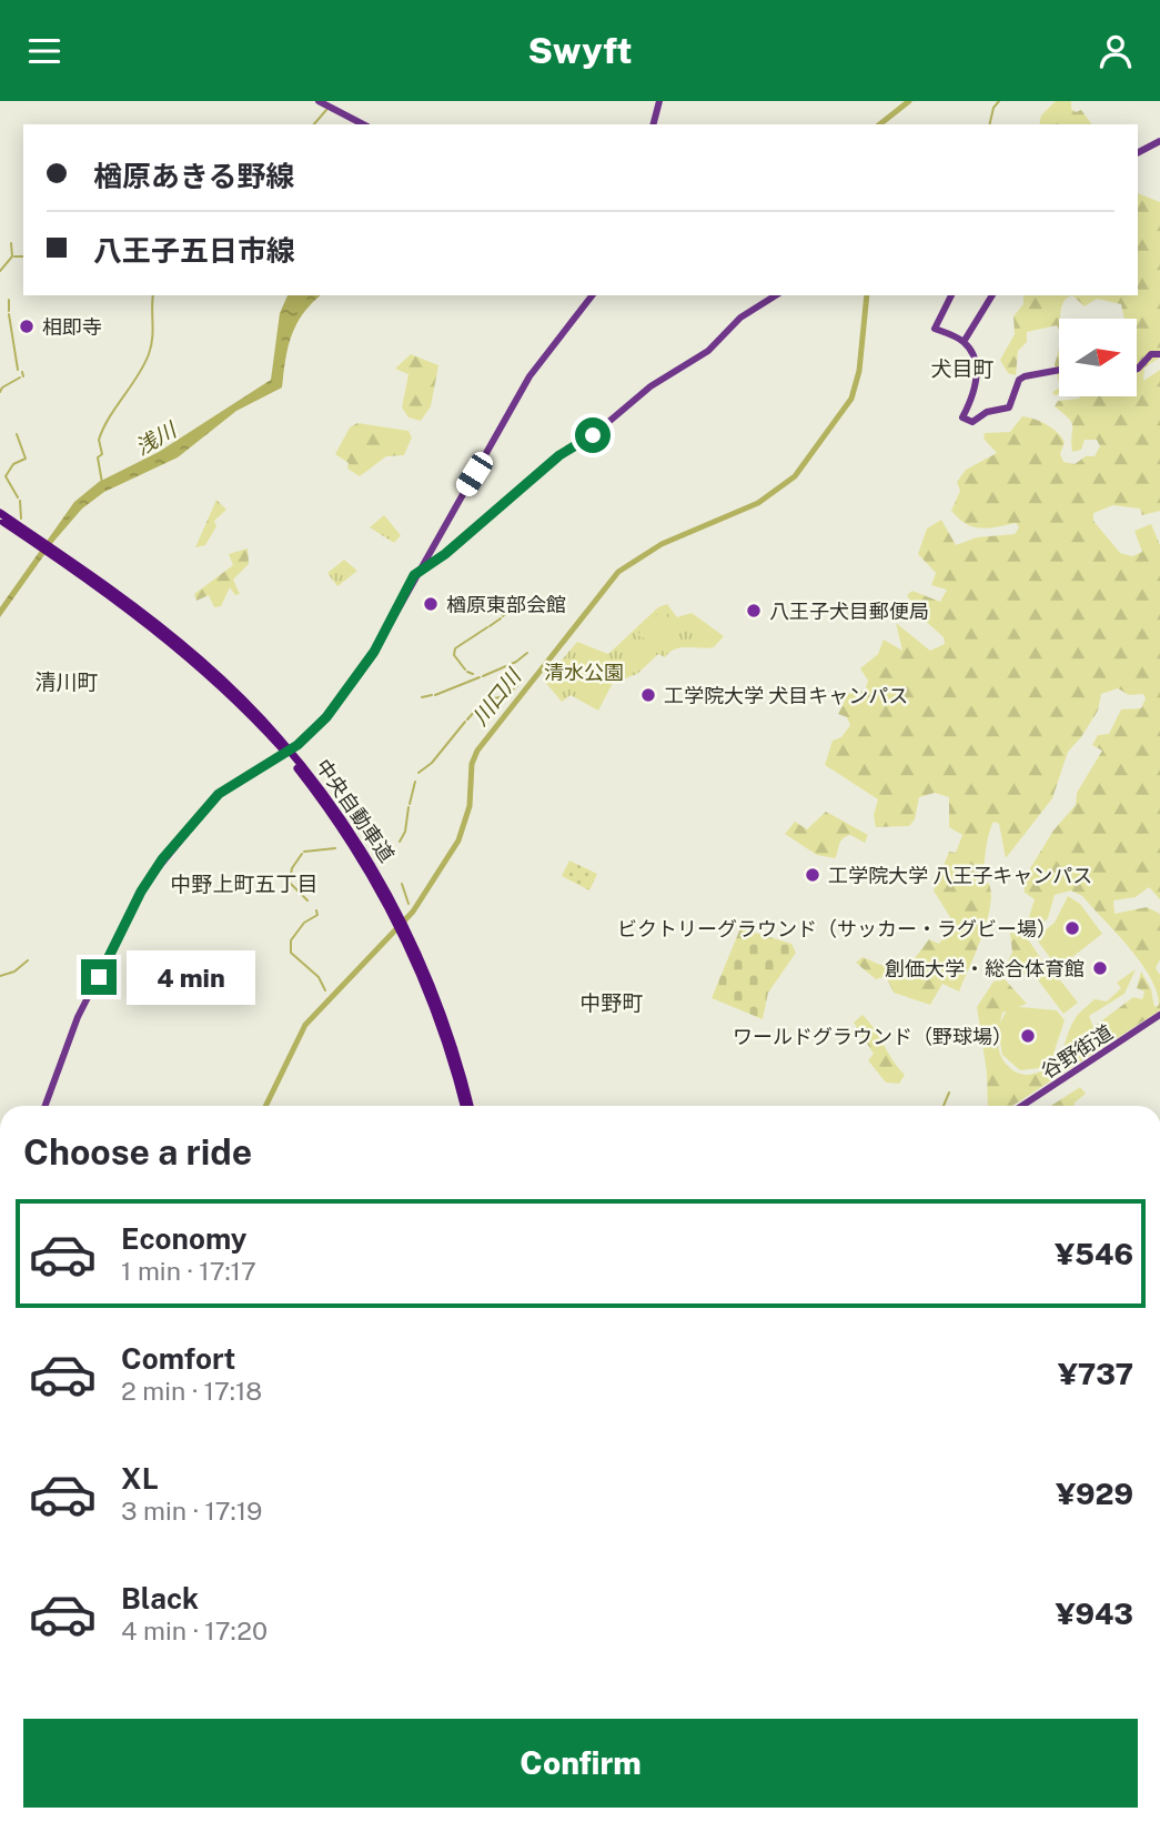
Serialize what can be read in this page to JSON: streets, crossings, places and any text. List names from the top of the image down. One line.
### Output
{"streets":{"highway":["中央自動車道"],"main road":["谷野街道"]},"districts":["犬目町","清川町","中野上町五丁目","中野町"],"water":["浅川","川口川"],"parks":["清水公園"],"places":["相即寺","楢原東部会館","八王子犬目郵便局","工学院大学 犬目キャンパス","工学院大学 八王子キャンパス","ビクトリーグラウンド（サッカー・ラグビー場）","創価大学・総合体育館","ワールドグラウンド（野球場）"],"north":"right","page":{"header":"Swyft","banner":["楢原あきる野線","八王子五日市線"],"bubble":"4 min","heading":"Choose a ride","list":[{"name":"Economy","note":"1 min · 17:17","value":"¥546"},{"name":"Comfort","note":"2 min · 17:18","value":"¥737"},{"name":"XL","note":"3 min · 17:19","value":"¥929"},{"name":"Black","note":"4 min · 17:20","value":"¥943"}],"buttons":"Confirm"}}
